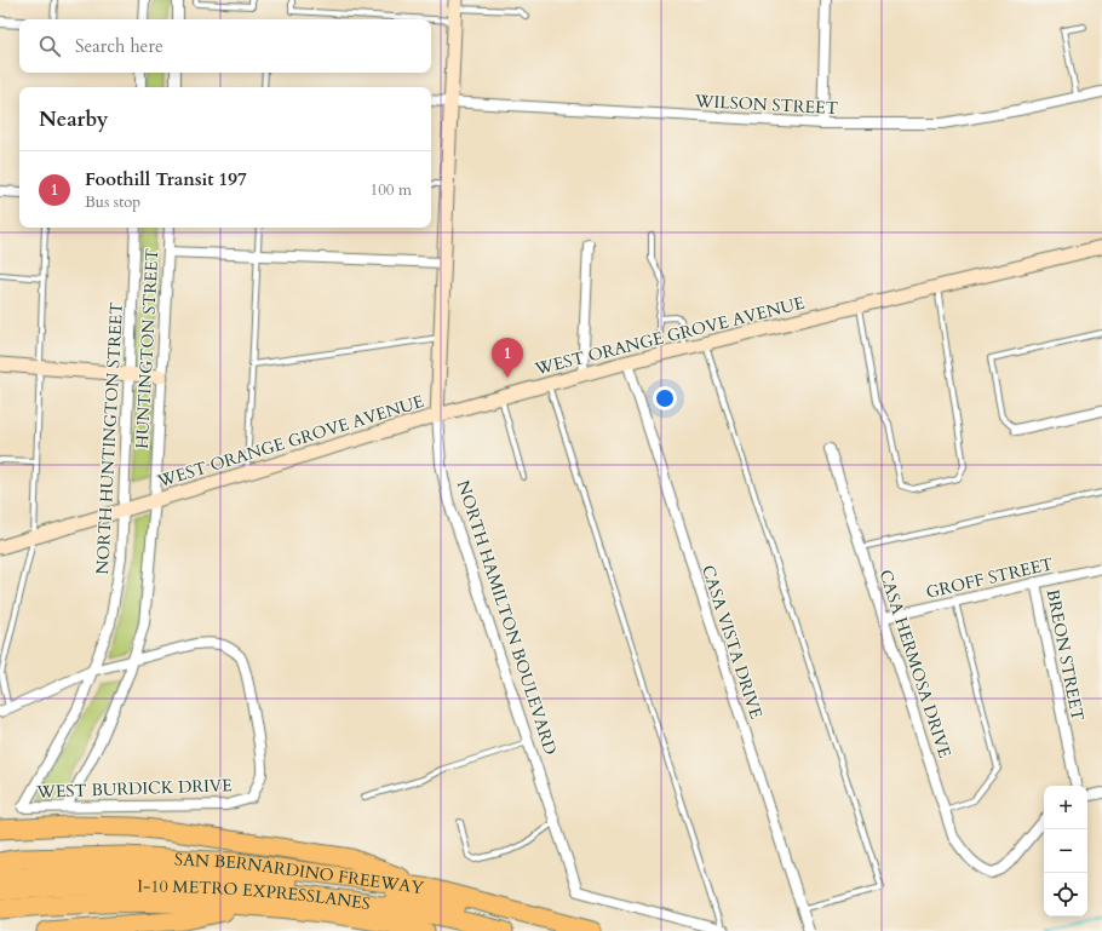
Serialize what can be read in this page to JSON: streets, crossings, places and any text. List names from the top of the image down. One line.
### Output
{"streets":{"highway":["SAN BERNARDINO FREEWAY","I-10 METRO EXPRESSLANES"],"street":["WILSON STREET","WEST ORANGE GROVE AVENUE","HUNTINGTON STREET","NORTH HUNTINGTON STREET","GROFF STREET","NORTH HAMILTON BOULEVARD","CASA VISTA DRIVE","BREON STREET","CASA HERMOSA DRIVE","WEST BURDICK DRIVE"]},"crossings":[["WILSON STREET","NORTH HAMILTON BOULEVARD"],["WEST ORANGE GROVE AVENUE","HUNTINGTON STREET"],["WEST ORANGE GROVE AVENUE","NORTH HUNTINGTON STREET"],["WEST ORANGE GROVE AVENUE","NORTH HAMILTON BOULEVARD"],["WEST ORANGE GROVE AVENUE","CASA VISTA DRIVE"],["HUNTINGTON STREET","WEST BURDICK DRIVE"],["NORTH HUNTINGTON STREET","WEST BURDICK DRIVE"],["GROFF STREET","BREON STREET"],["GROFF STREET","CASA HERMOSA DRIVE"]],"page":{"search":"Search here","heading":"Nearby","list":[{"mark":"1","name":"Foothill Transit 197","note":"Bus stop","value":"100 m"}],"pins":"1","map_buttons":["+","−"]}}
